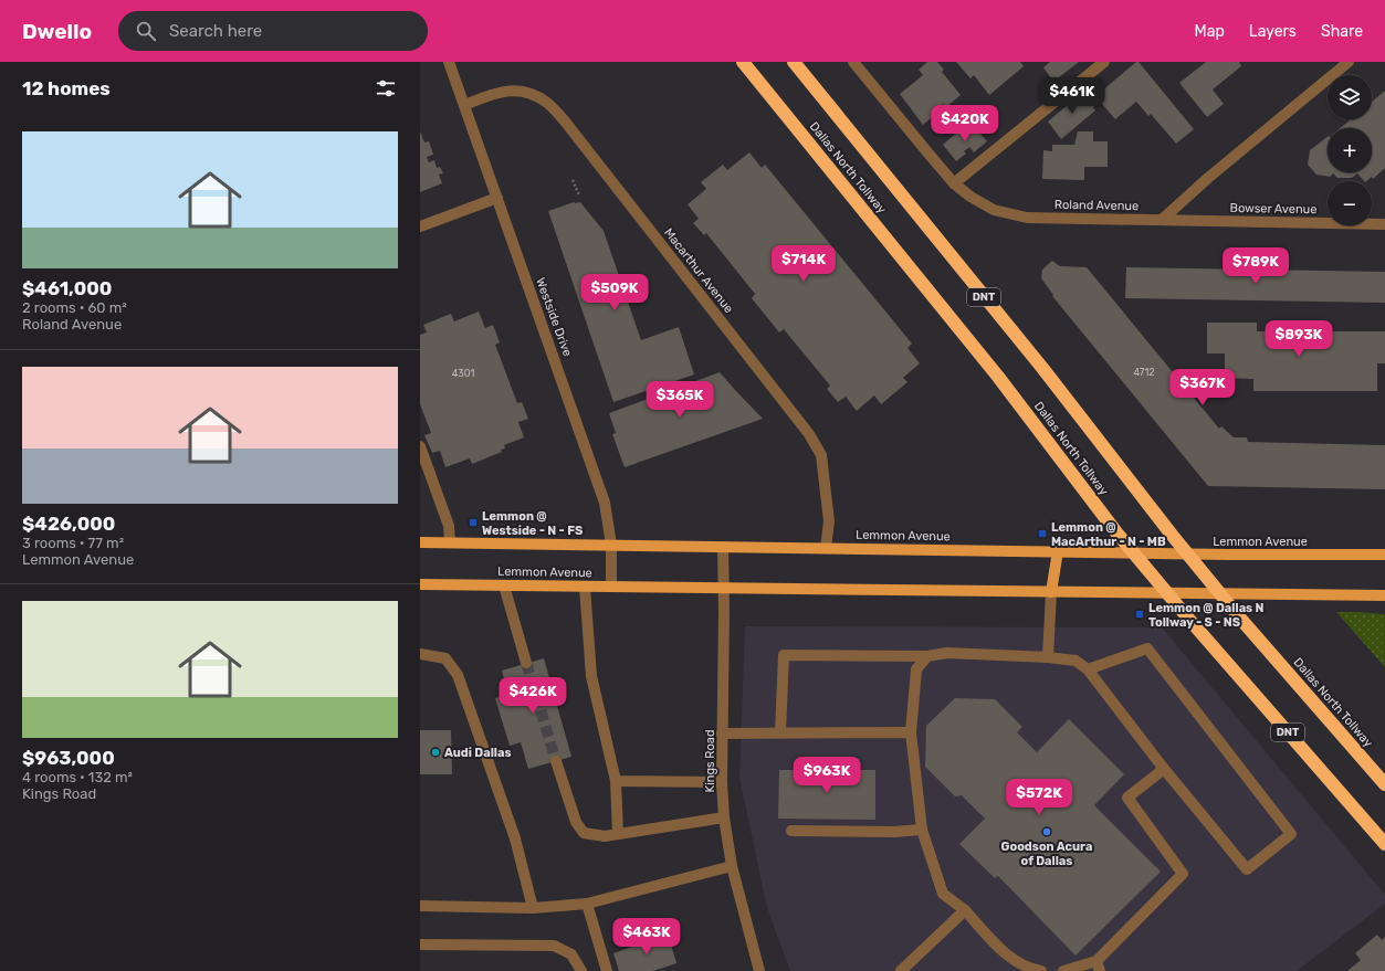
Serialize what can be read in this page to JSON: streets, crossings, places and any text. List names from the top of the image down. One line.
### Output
{"streets":{"highway":["Dallas North Tollway","DNT"],"main road":["Lemmon Avenue"],"street":["Roland Avenue","Bowser Avenue","Macarthur Avenue","Westside Drive","Kings Road"]},"crossings":[["Roland Avenue","Bowser Avenue"],["Macarthur Avenue","Westside Drive"],["Macarthur Avenue","Lemmon Avenue"],["Westside Drive","Lemmon Avenue"],["Lemmon Avenue","Kings Road"]],"places":{"transit":["Lemmon @ Westside - N - FS","Lemmon @ MacArthur - N - MB","Lemmon @ Dallas N Tollway - S - NS"],"other":["Audi Dallas","Goodson Acura of Dallas"]},"house_numbers":["4712","4301"],"page":{"header":"Dwello","search":"Search here","nav":["Map","Layers","Share"],"heading":"12 homes","map_buttons":["+","−"],"price":["$461K","$420K","$714K","$789K","$509K","$893K","$367K","$365K","$426K","$963K","$572K","$463K"],"list":[{"name":"$461,000","note":"2 rooms · 60 m² · Roland Avenue"},{"name":"$426,000","note":"3 rooms · 77 m² · Lemmon Avenue"},{"name":"$963,000","note":"4 rooms · 132 m² · Kings Road"}]}}
